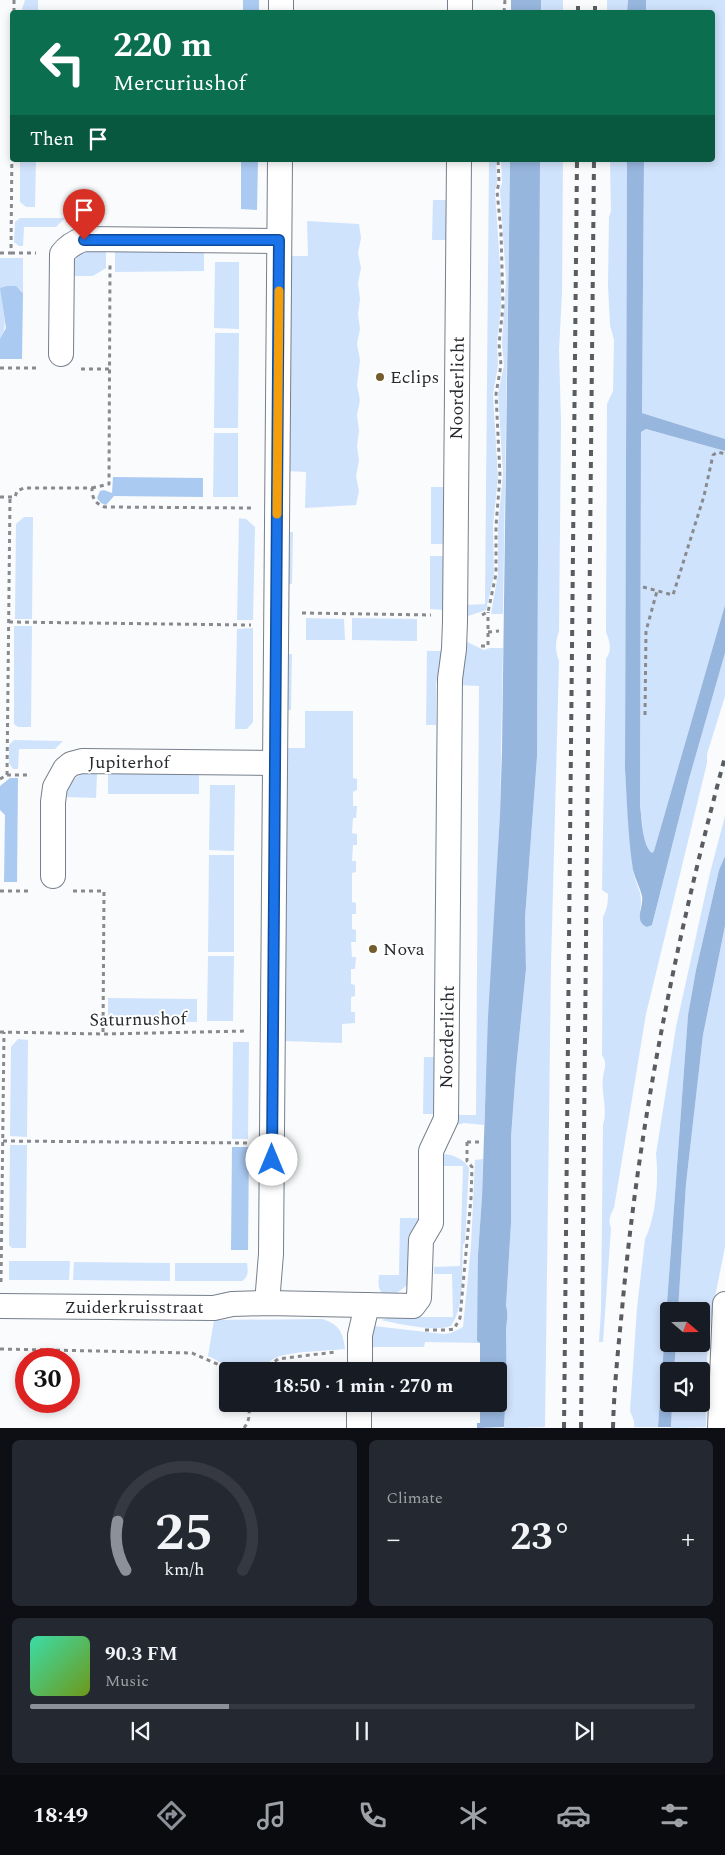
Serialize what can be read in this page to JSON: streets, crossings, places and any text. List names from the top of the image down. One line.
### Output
{"streets":{"street":["Noorderlicht","Jupiterhof","Zuiderkruisstraat"],"path":["Saturnushof"]},"crossings":[["Noorderlicht","Zuiderkruisstraat"],["Saturnushof","Zuiderkruisstraat"]],"places":["Eclips","Nova"],"north":"right","page":{"turn":["220 m","Mercuriushof"],"then":"Then","limit":"30","trip":"18:50 · 1 min · 270 m","tile":"Climate","heat":["−","23°","+"],"song":["90.3 FM","Music"],"tabs":"18:49","gauge":["25","km/h"]}}
